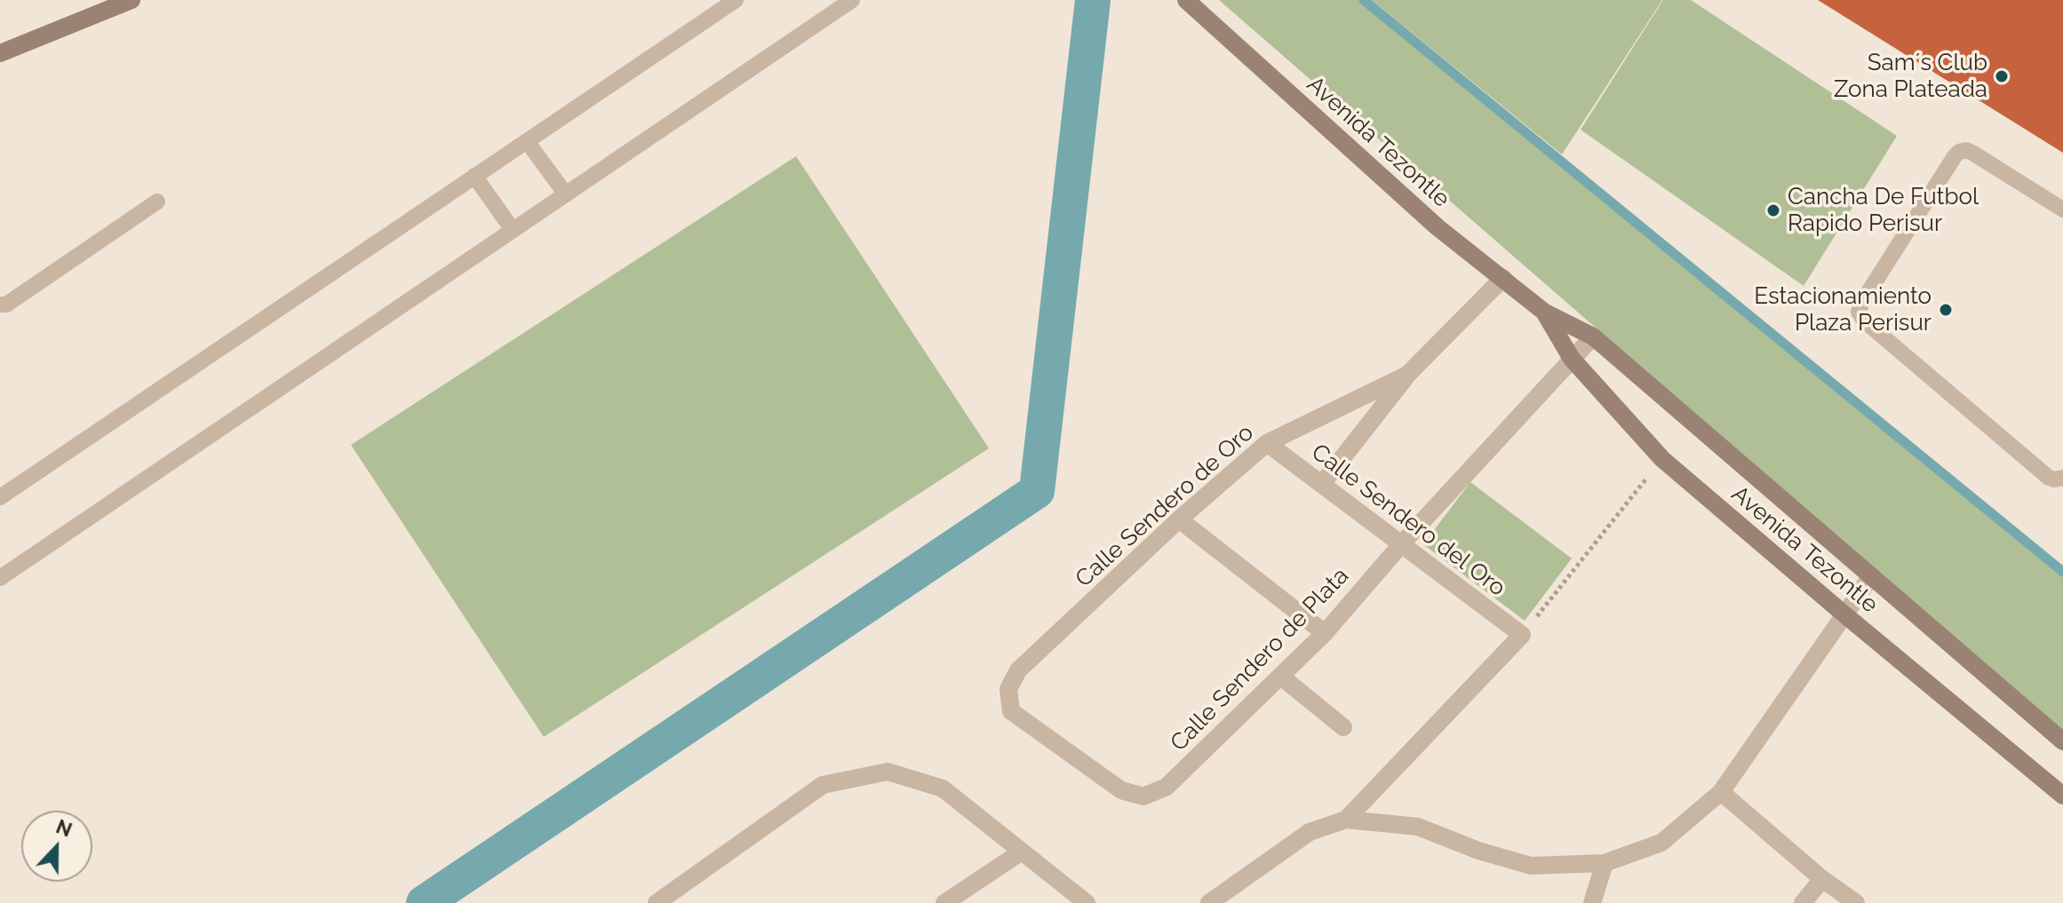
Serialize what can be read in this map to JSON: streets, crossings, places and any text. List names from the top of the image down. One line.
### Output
{"streets":{"street":["Avenida Tezontle","Calle Sendero de Oro","Calle Sendero del Oro","Calle Sendero de Plata"]},"crossings":[["Avenida Tezontle","Calle Sendero de Oro"],["Avenida Tezontle","Calle Sendero de Plata"],["Calle Sendero de Oro","Calle Sendero del Oro"],["Calle Sendero de Oro","Calle Sendero de Plata"],["Calle Sendero del Oro","Calle Sendero de Plata"]],"places":["Sam´s Club Zona Plateada","Cancha De Futbol Rapido Perisur","Estacionamiento Plaza Perisur"],"north":"top"}
